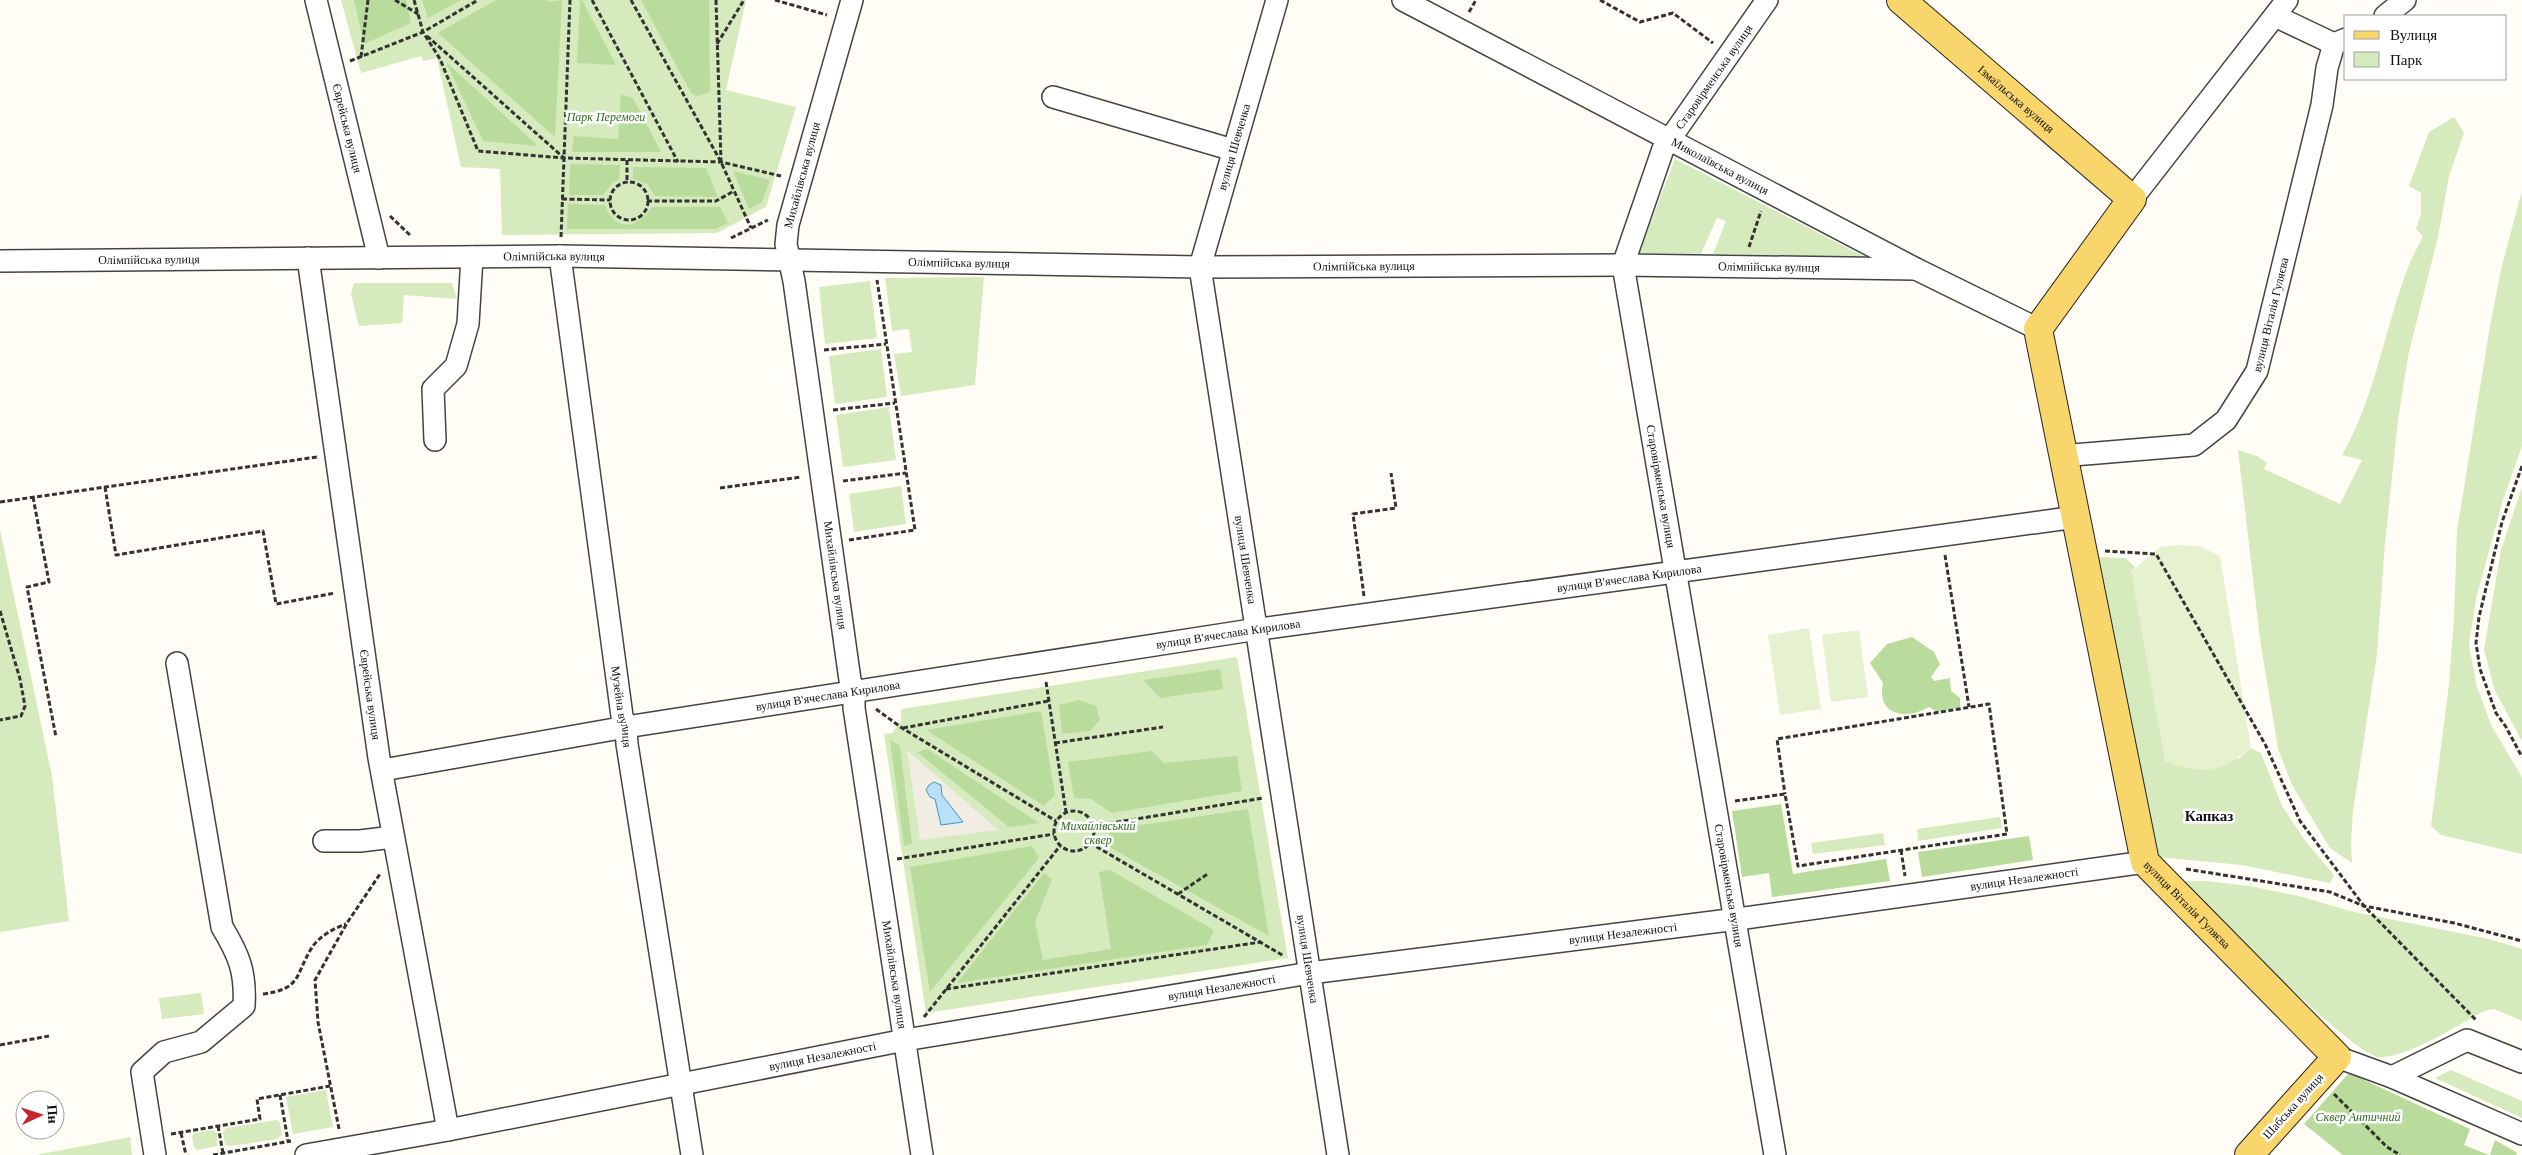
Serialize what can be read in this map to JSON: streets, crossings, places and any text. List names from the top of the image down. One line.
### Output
{"streets":{"main road":["Ізмаїльська вулиця","вулиця Віталія Гуляєва","Шабська вулиця"],"street":["Старовірменська вулиця","Єврейська вулиця","вулиця Шевченка","Миколаївська вулиця","Михайлівська вулиця","Олімпійська вулиця","вулиця В'ячеслава Кирилова","Музейна вулиця","вулиця Незалежності"]},"crossings":[["Старовірменська вулиця","Миколаївська вулиця"],["Старовірменська вулиця","Олімпійська вулиця"],["Старовірменська вулиця","вулиця В'ячеслава Кирилова"],["Старовірменська вулиця","вулиця Незалежності"],["Єврейська вулиця","Олімпійська вулиця"],["Єврейська вулиця","вулиця В'ячеслава Кирилова"],["Єврейська вулиця","вулиця Незалежності"],["вулиця Шевченка","Олімпійська вулиця"],["вулиця Шевченка","вулиця В'ячеслава Кирилова"],["вулиця Шевченка","вулиця Незалежності"],["Миколаївська вулиця","Олімпійська вулиця"],["Миколаївська вулиця","вулиця Віталія Гуляєва"],["Михайлівська вулиця","Олімпійська вулиця"],["Михайлівська вулиця","вулиця В'ячеслава Кирилова"],["Михайлівська вулиця","вулиця Незалежності"],["Олімпійська вулиця","Музейна вулиця"],["вулиця Віталія Гуляєва","вулиця В'ячеслава Кирилова"],["вулиця Віталія Гуляєва","вулиця Незалежності"],["вулиця Віталія Гуляєва","Шабська вулиця"],["вулиця В'ячеслава Кирилова","Музейна вулиця"],["Музейна вулиця","вулиця Незалежності"]],"districts":["Капказ"],"parks":["Парк Перемоги","Михайлівський сквер","Сквер Античний"],"legend":["Вулиця","Парк"],"north":"right"}
